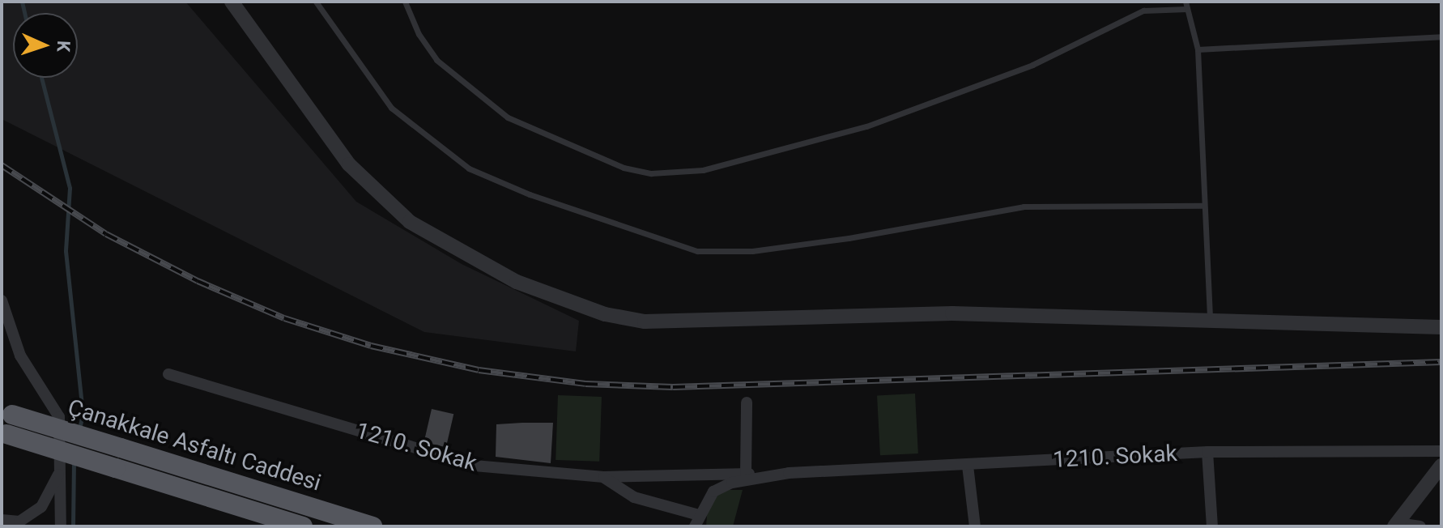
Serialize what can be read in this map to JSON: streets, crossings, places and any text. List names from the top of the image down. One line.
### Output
{"streets":{"highway":["Çanakkale Asfaltı Caddesi"],"street":["1210. Sokak"]},"north":"right"}
